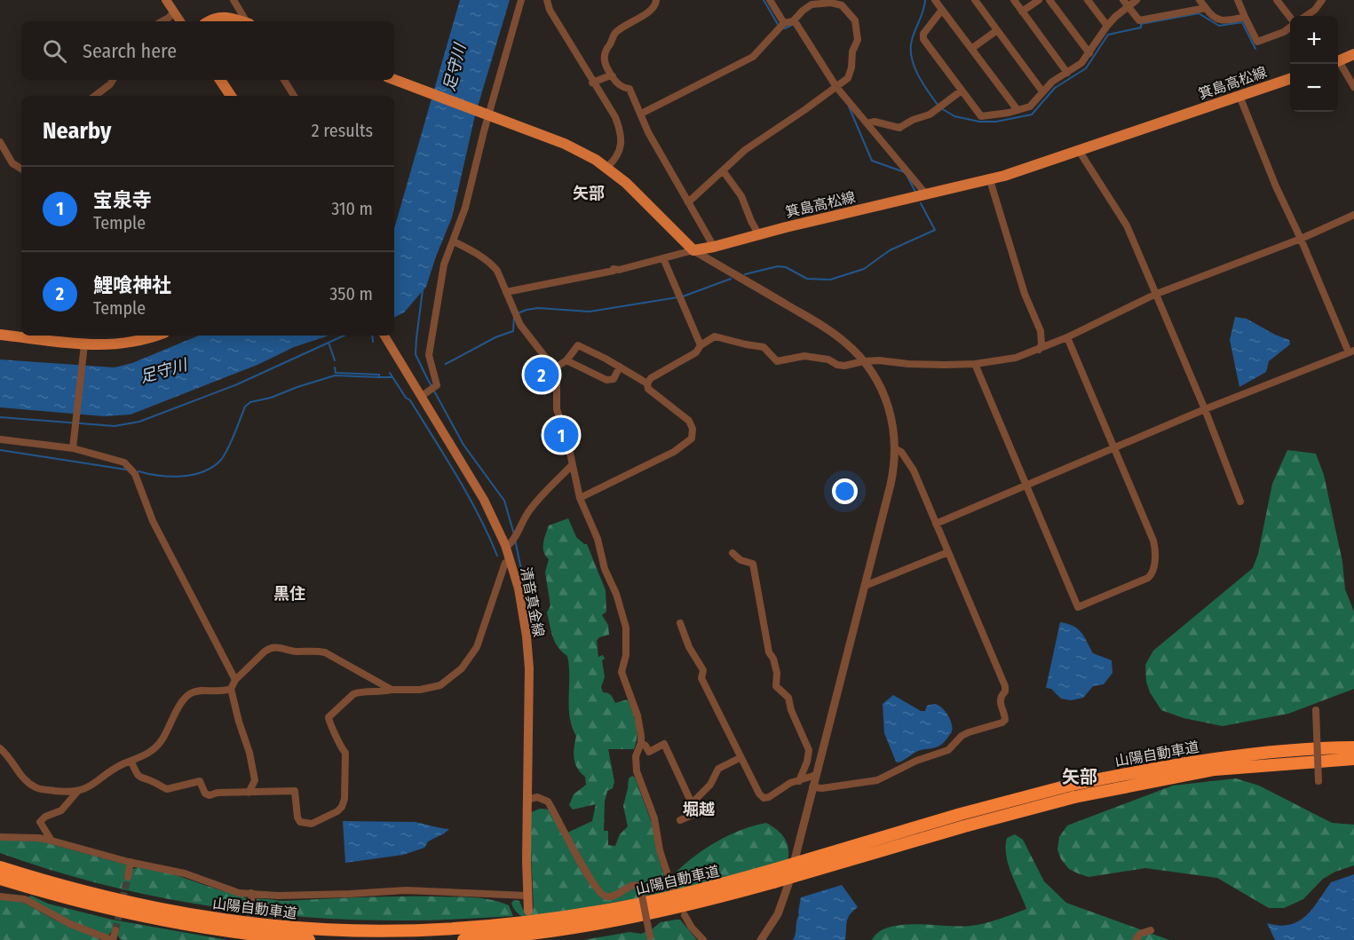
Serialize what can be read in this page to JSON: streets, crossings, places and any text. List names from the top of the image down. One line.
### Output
{"streets":{"highway":["山陽自動車道"],"main road":["箕島高松線","清音真金線"]},"districts":["矢部","黒住","矢部","堀越"],"water":["足守川"],"page":{"map_buttons":["+","−"],"search":"Search here","heading":["Nearby","2 results"],"list":[{"mark":"1","name":"宝泉寺","note":"Temple","value":"310 m"},{"mark":"2","name":"鯉喰神社","note":"Temple","value":"350 m"}],"pins":["2","1"]}}
